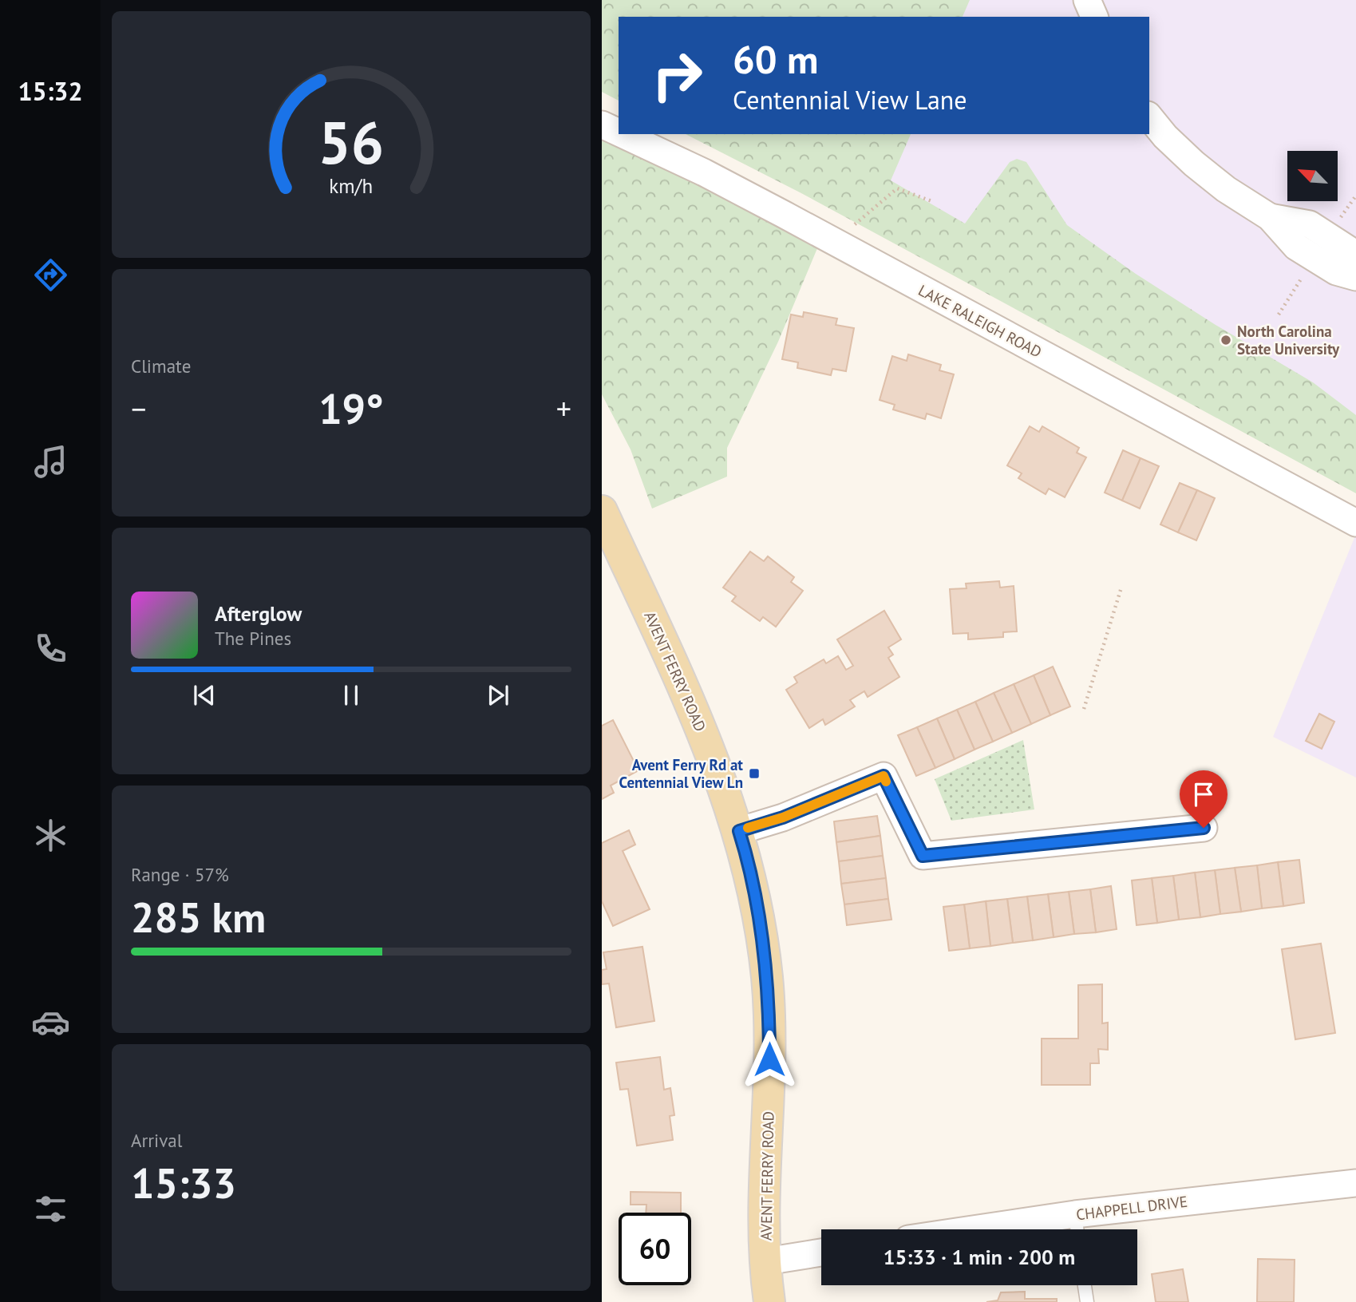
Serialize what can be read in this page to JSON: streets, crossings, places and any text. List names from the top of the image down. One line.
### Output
{"streets":{"main road":["AVENT FERRY ROAD"],"street":["LAKE RALEIGH ROAD","CHAPPELL DRIVE"]},"places":{"other":["North Carolina State University"],"transit":["Avent Ferry Rd at Centennial View Ln"]},"north":"top left","page":{"tabs":"15:32","turn":["60 m","Centennial View Lane"],"tile":["Climate",["Range · 57%","285 km"],["Arrival","15:33"]],"heat":["−","19°","+"],"song":["Afterglow","The Pines"],"limit":"60","trip":"15:33 · 1 min · 200 m","gauge":["56","km/h"]}}
